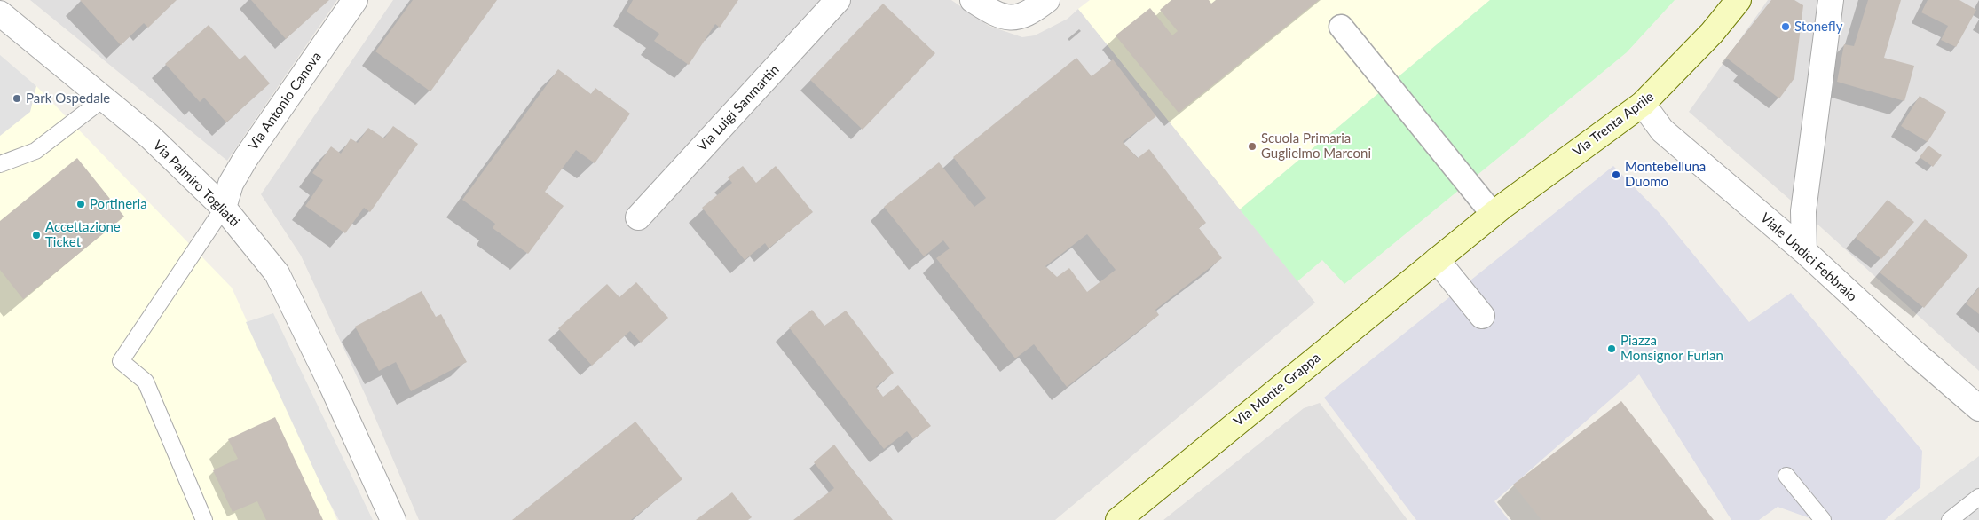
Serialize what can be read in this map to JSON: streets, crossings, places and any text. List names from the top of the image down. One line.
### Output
{"streets":{"main road":["Via Trenta Aprile","Via Monte Grappa"],"street":["Via Antonio Canova","Via Luigi Sanmartin","Via Palmiro Togliatti","Viale Undici Febbraio"]},"crossings":[["Via Antonio Canova","Via Palmiro Togliatti"],["Via Trenta Aprile","Viale Undici Febbraio"],["Via Trenta Aprile","Via Monte Grappa"]],"places":["Stonefly","Park Ospedale","Scuola Primaria Guglielmo Marconi","Montebelluna Duomo","Portineria","Accettazione Ticket","Piazza Monsignor Furlan"]}
